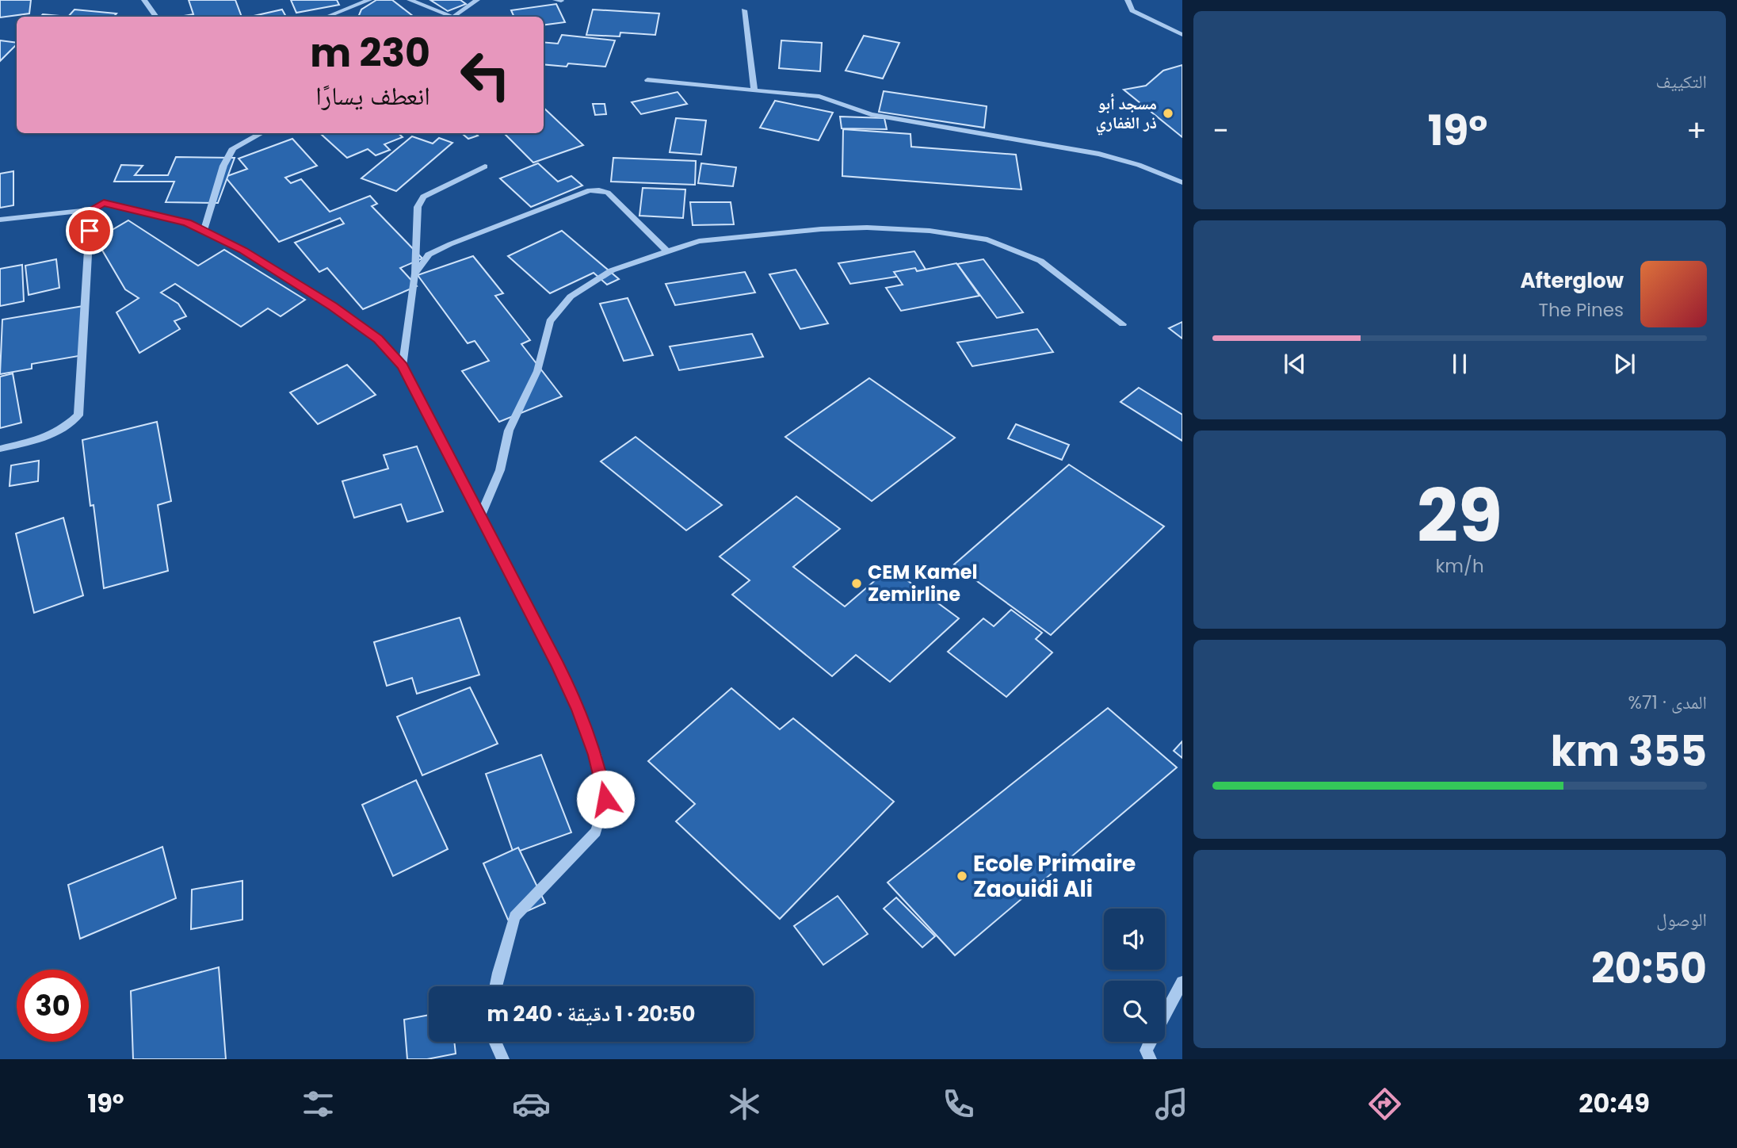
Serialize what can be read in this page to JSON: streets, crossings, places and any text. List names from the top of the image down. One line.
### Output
{"places":["مسجد أبو ذر الغفاري","CEM Kamel Zemirline","Ecole Primaire Zaouidi Ali"],"page":{"tile":["التكييف",["29","km/h"],["المدى · 71%","355 km"],["الوصول","20:50"]],"turn":["230 m","انعطف يسارًا"],"heat":["−","19°","+"],"song":["Afterglow","The Pines"],"limit":"30","trip":"20:50 · 1 دقيقة · 240 m","tabs":["20:49","19°"]}}
